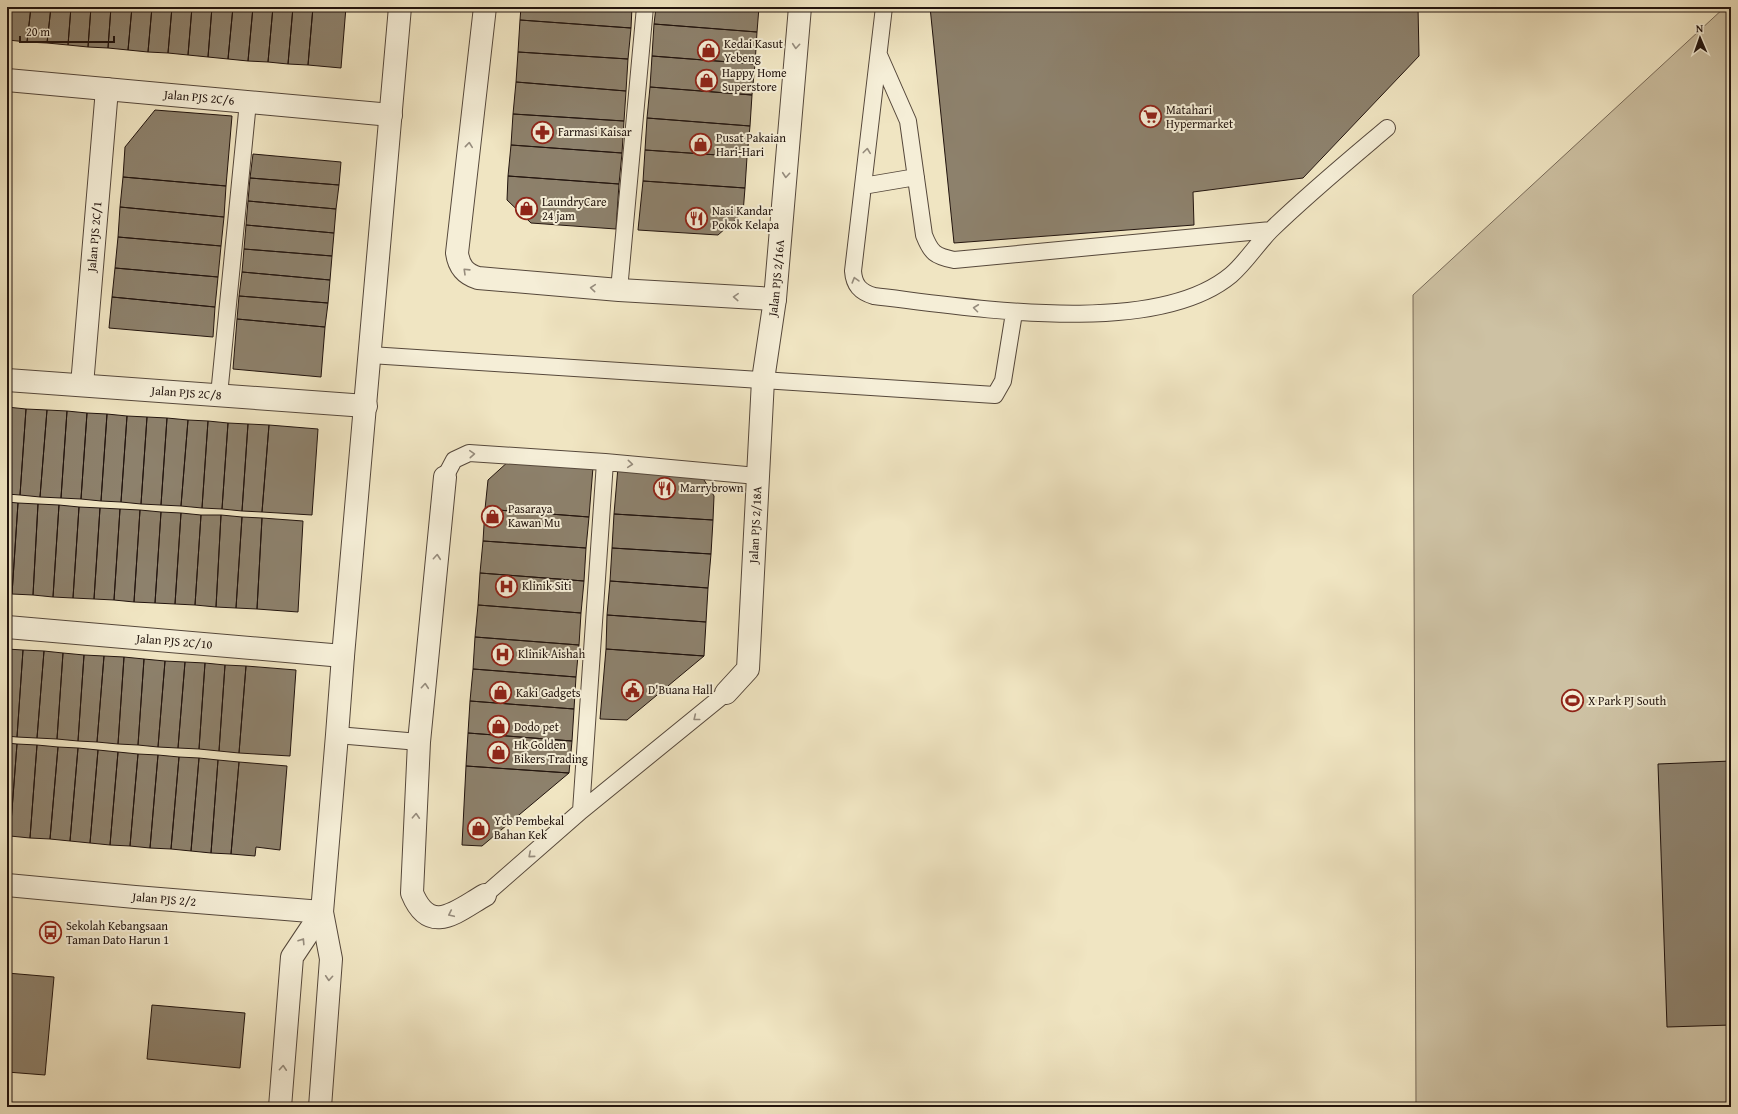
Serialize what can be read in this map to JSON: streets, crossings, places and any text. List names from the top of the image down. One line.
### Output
{"streets":{"street":["Jalan PJS 2C/6","Jalan PJS 2C/1","Jalan PJS 2/16A","Jalan PJS 2C/8","Jalan PJS 2/18A","Jalan PJS 2C/10","Jalan PJS 2/2"]},"crossings":[["Jalan PJS 2C/6","Jalan PJS 2C/1"],["Jalan PJS 2C/1","Jalan PJS 2C/8"],["Jalan PJS 2/16A","Jalan PJS 2/18A"]],"one_way":["Jalan PJS 2/16A"],"places":{"shop":["Kedai Kasut Yebeng","Happy Home Superstore","Pusat Pakaian Hari-Hari","LaundryCare 24 jam","Pasaraya Kawan Mu","Kaki Gadgets","Dodo pet","Hk Golden Bikers Trading","Ycb Pembekal Bahan Kek"],"supermarket":["Matahari Hypermarket"],"pharmacy":["Farmasi Kaisar"],"restaurant":["Nasi Kandar Pokok Kelapa","Marrybrown"],"hospital":["Klinik Siti","Klinik Aishah"],"public building":["D'Buana Hall"],"sports":["X Park PJ South"],"bus stop":["Sekolah Kebangsaan Taman Dato Harun 1"]},"scale_bar":"20 m","north":"top"}
